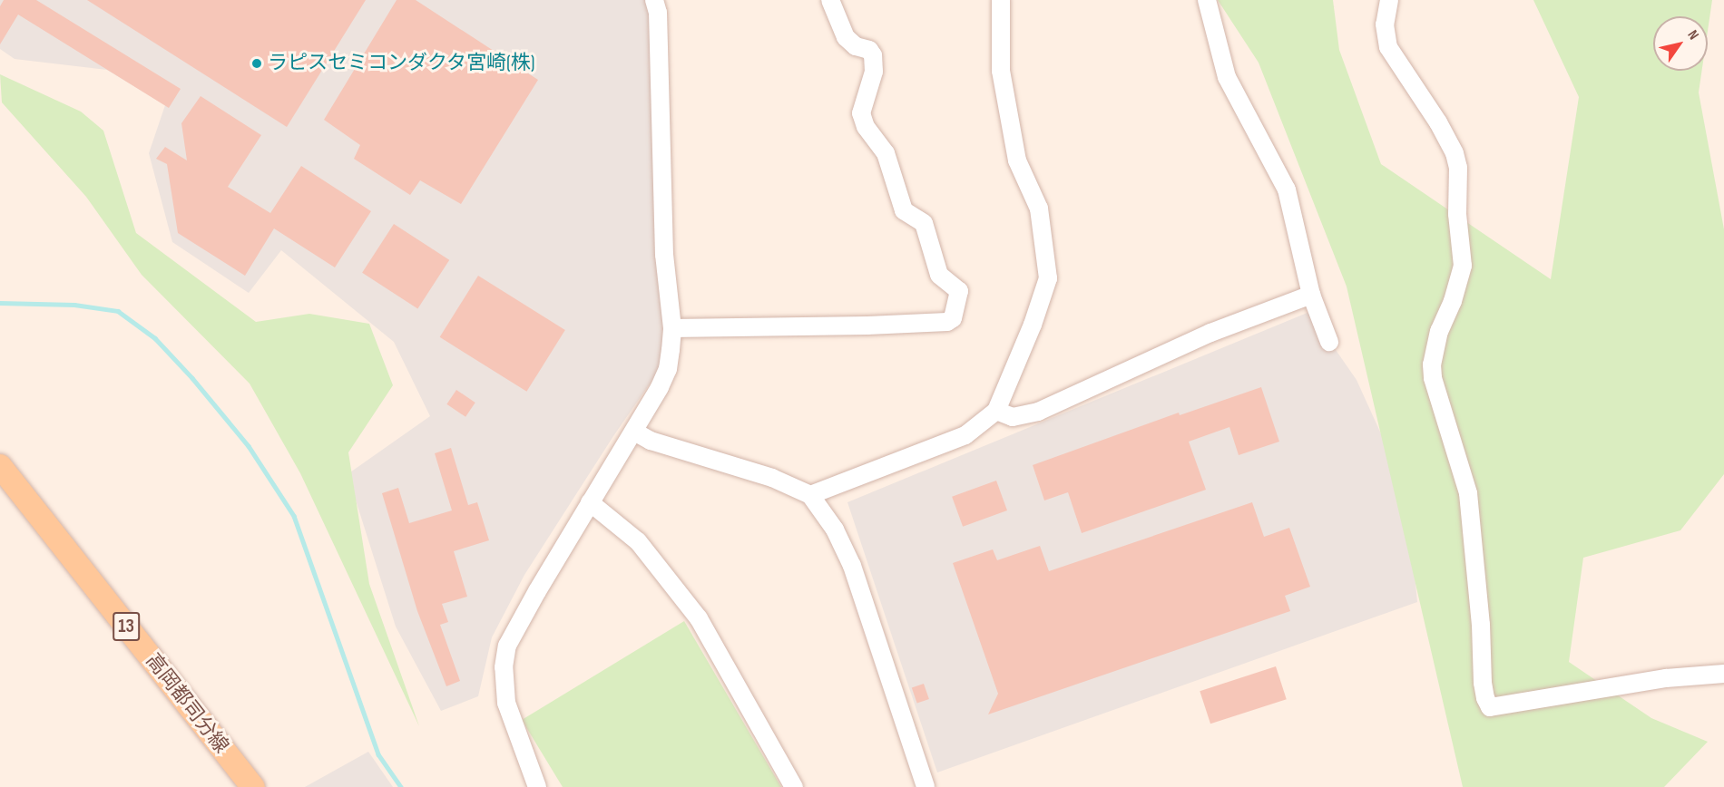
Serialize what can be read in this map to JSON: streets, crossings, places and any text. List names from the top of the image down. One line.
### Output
{"streets":{"main road":["13","高岡都司分線"]},"places":["ラピスセミコンダクタ宮崎(株)"],"north":"top right"}
